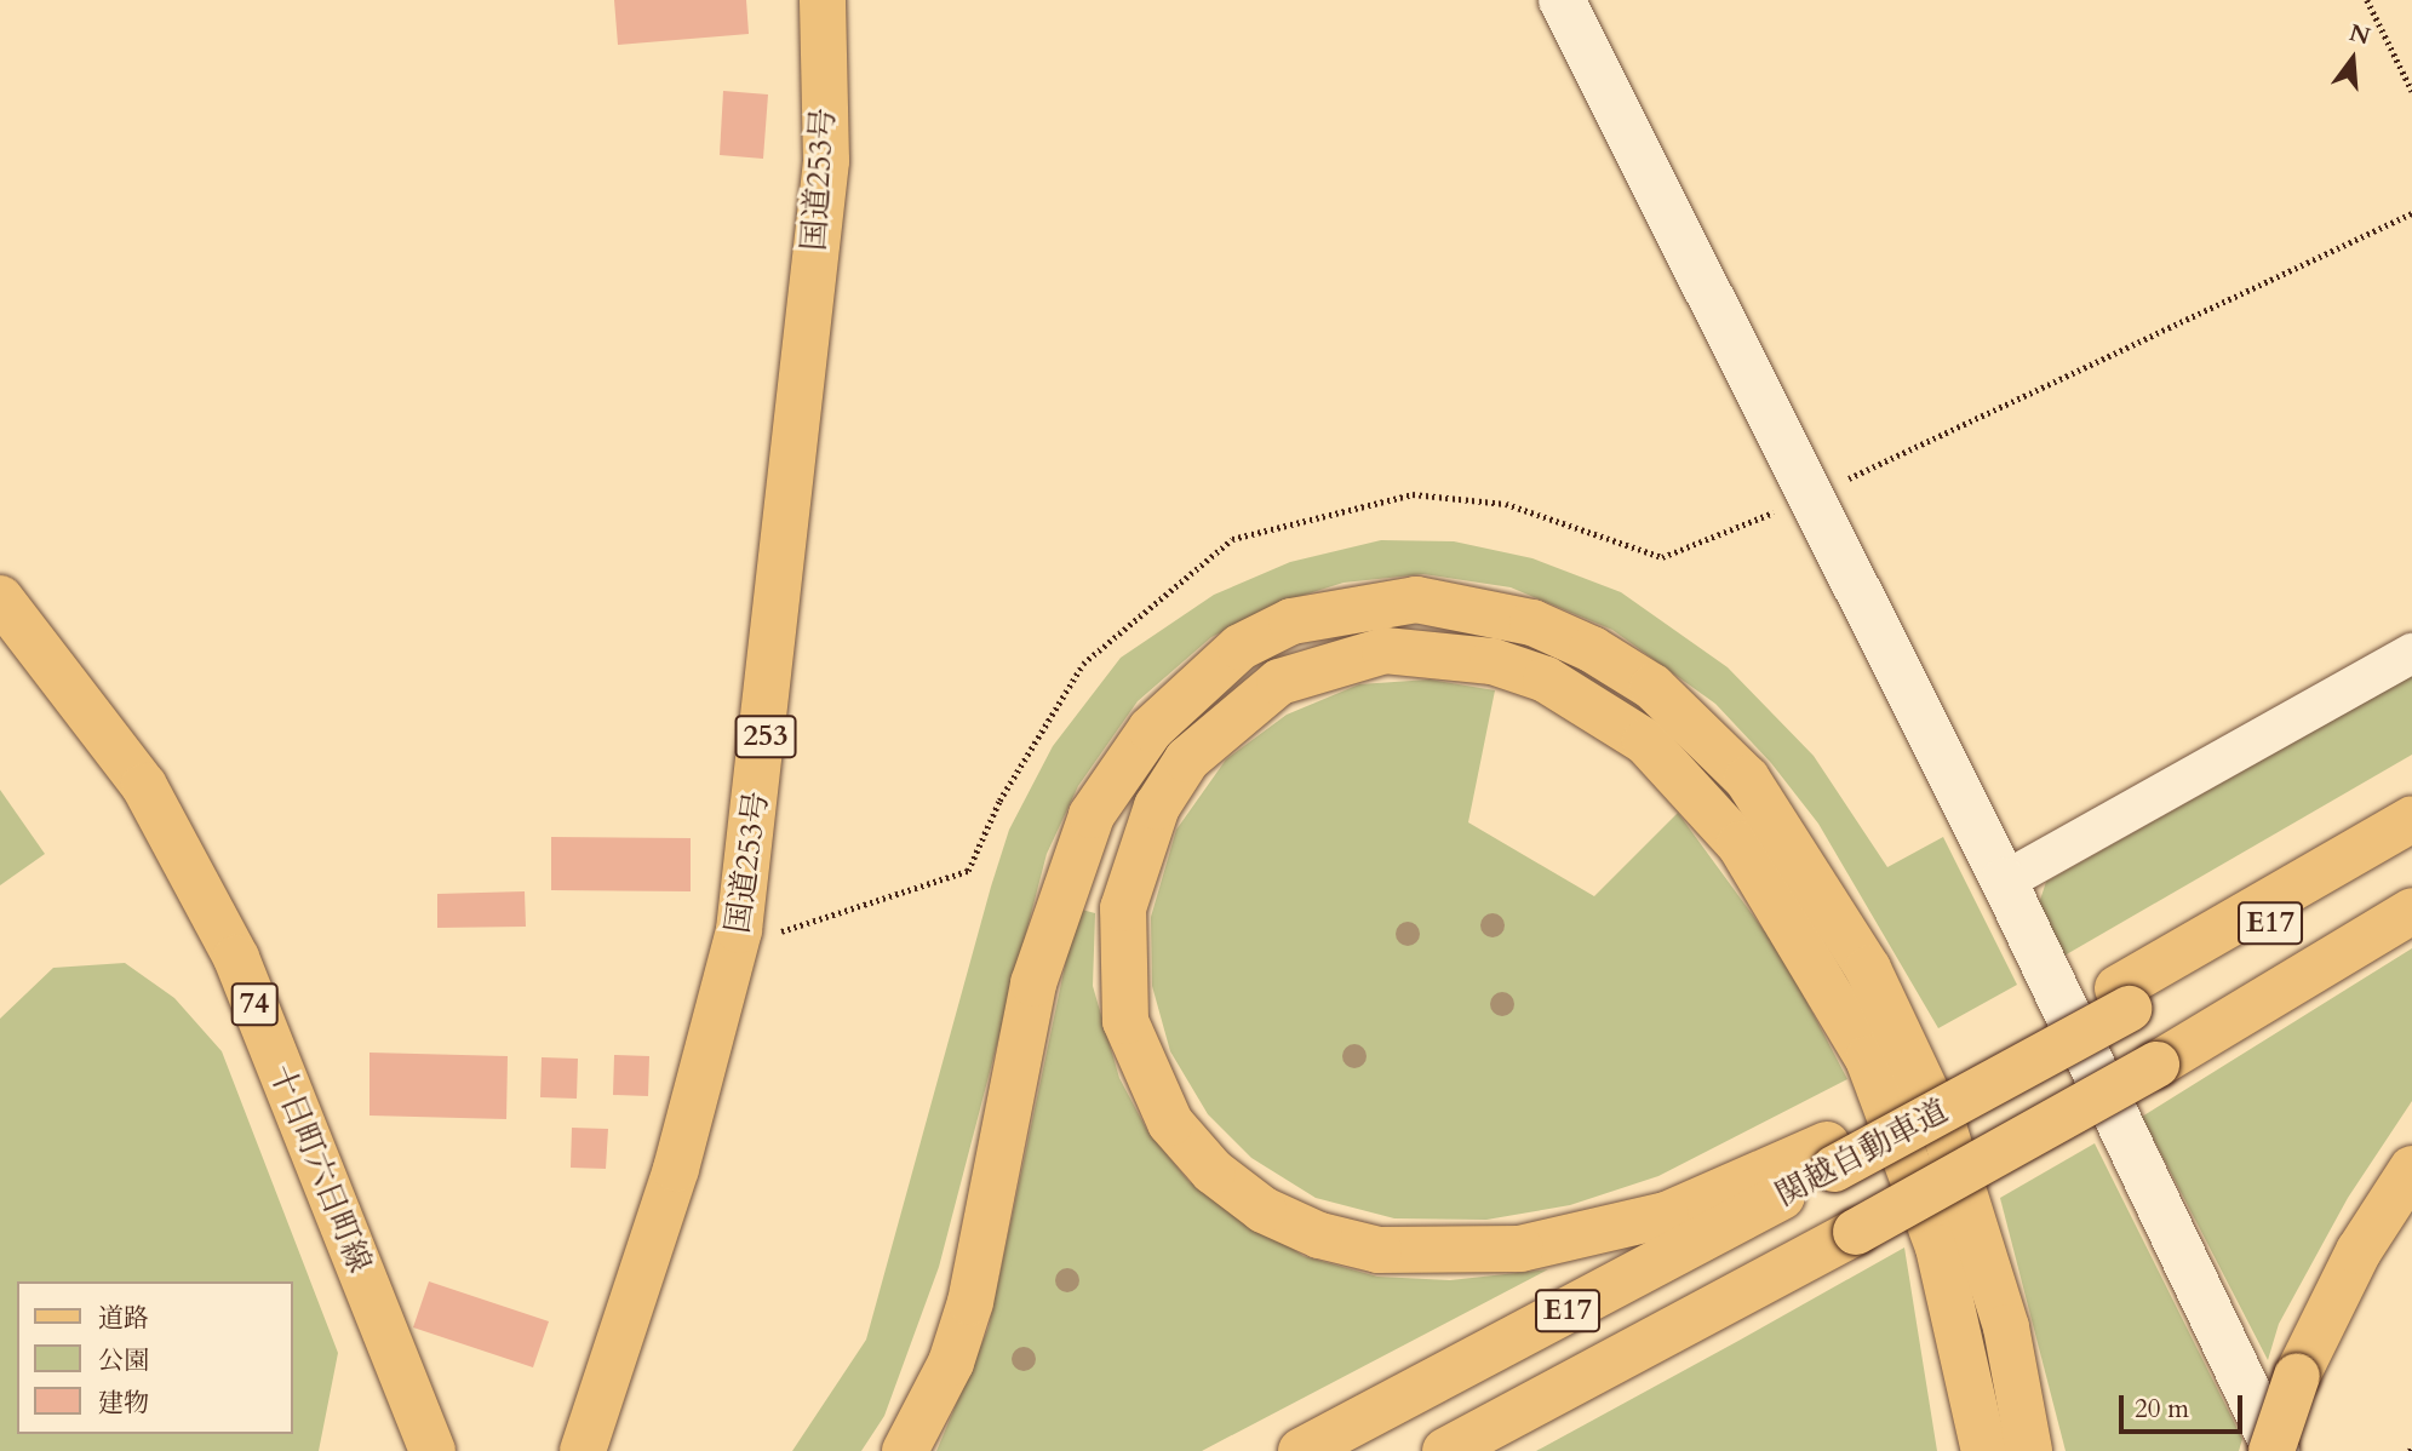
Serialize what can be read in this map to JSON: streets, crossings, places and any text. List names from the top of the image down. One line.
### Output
{"streets":{"main road":["国道253号","253","E17","74","関越自動車道","十日町六日町線"]},"legend":["道路","公園","建物"],"scale_bar":"20 m","north":"top"}
